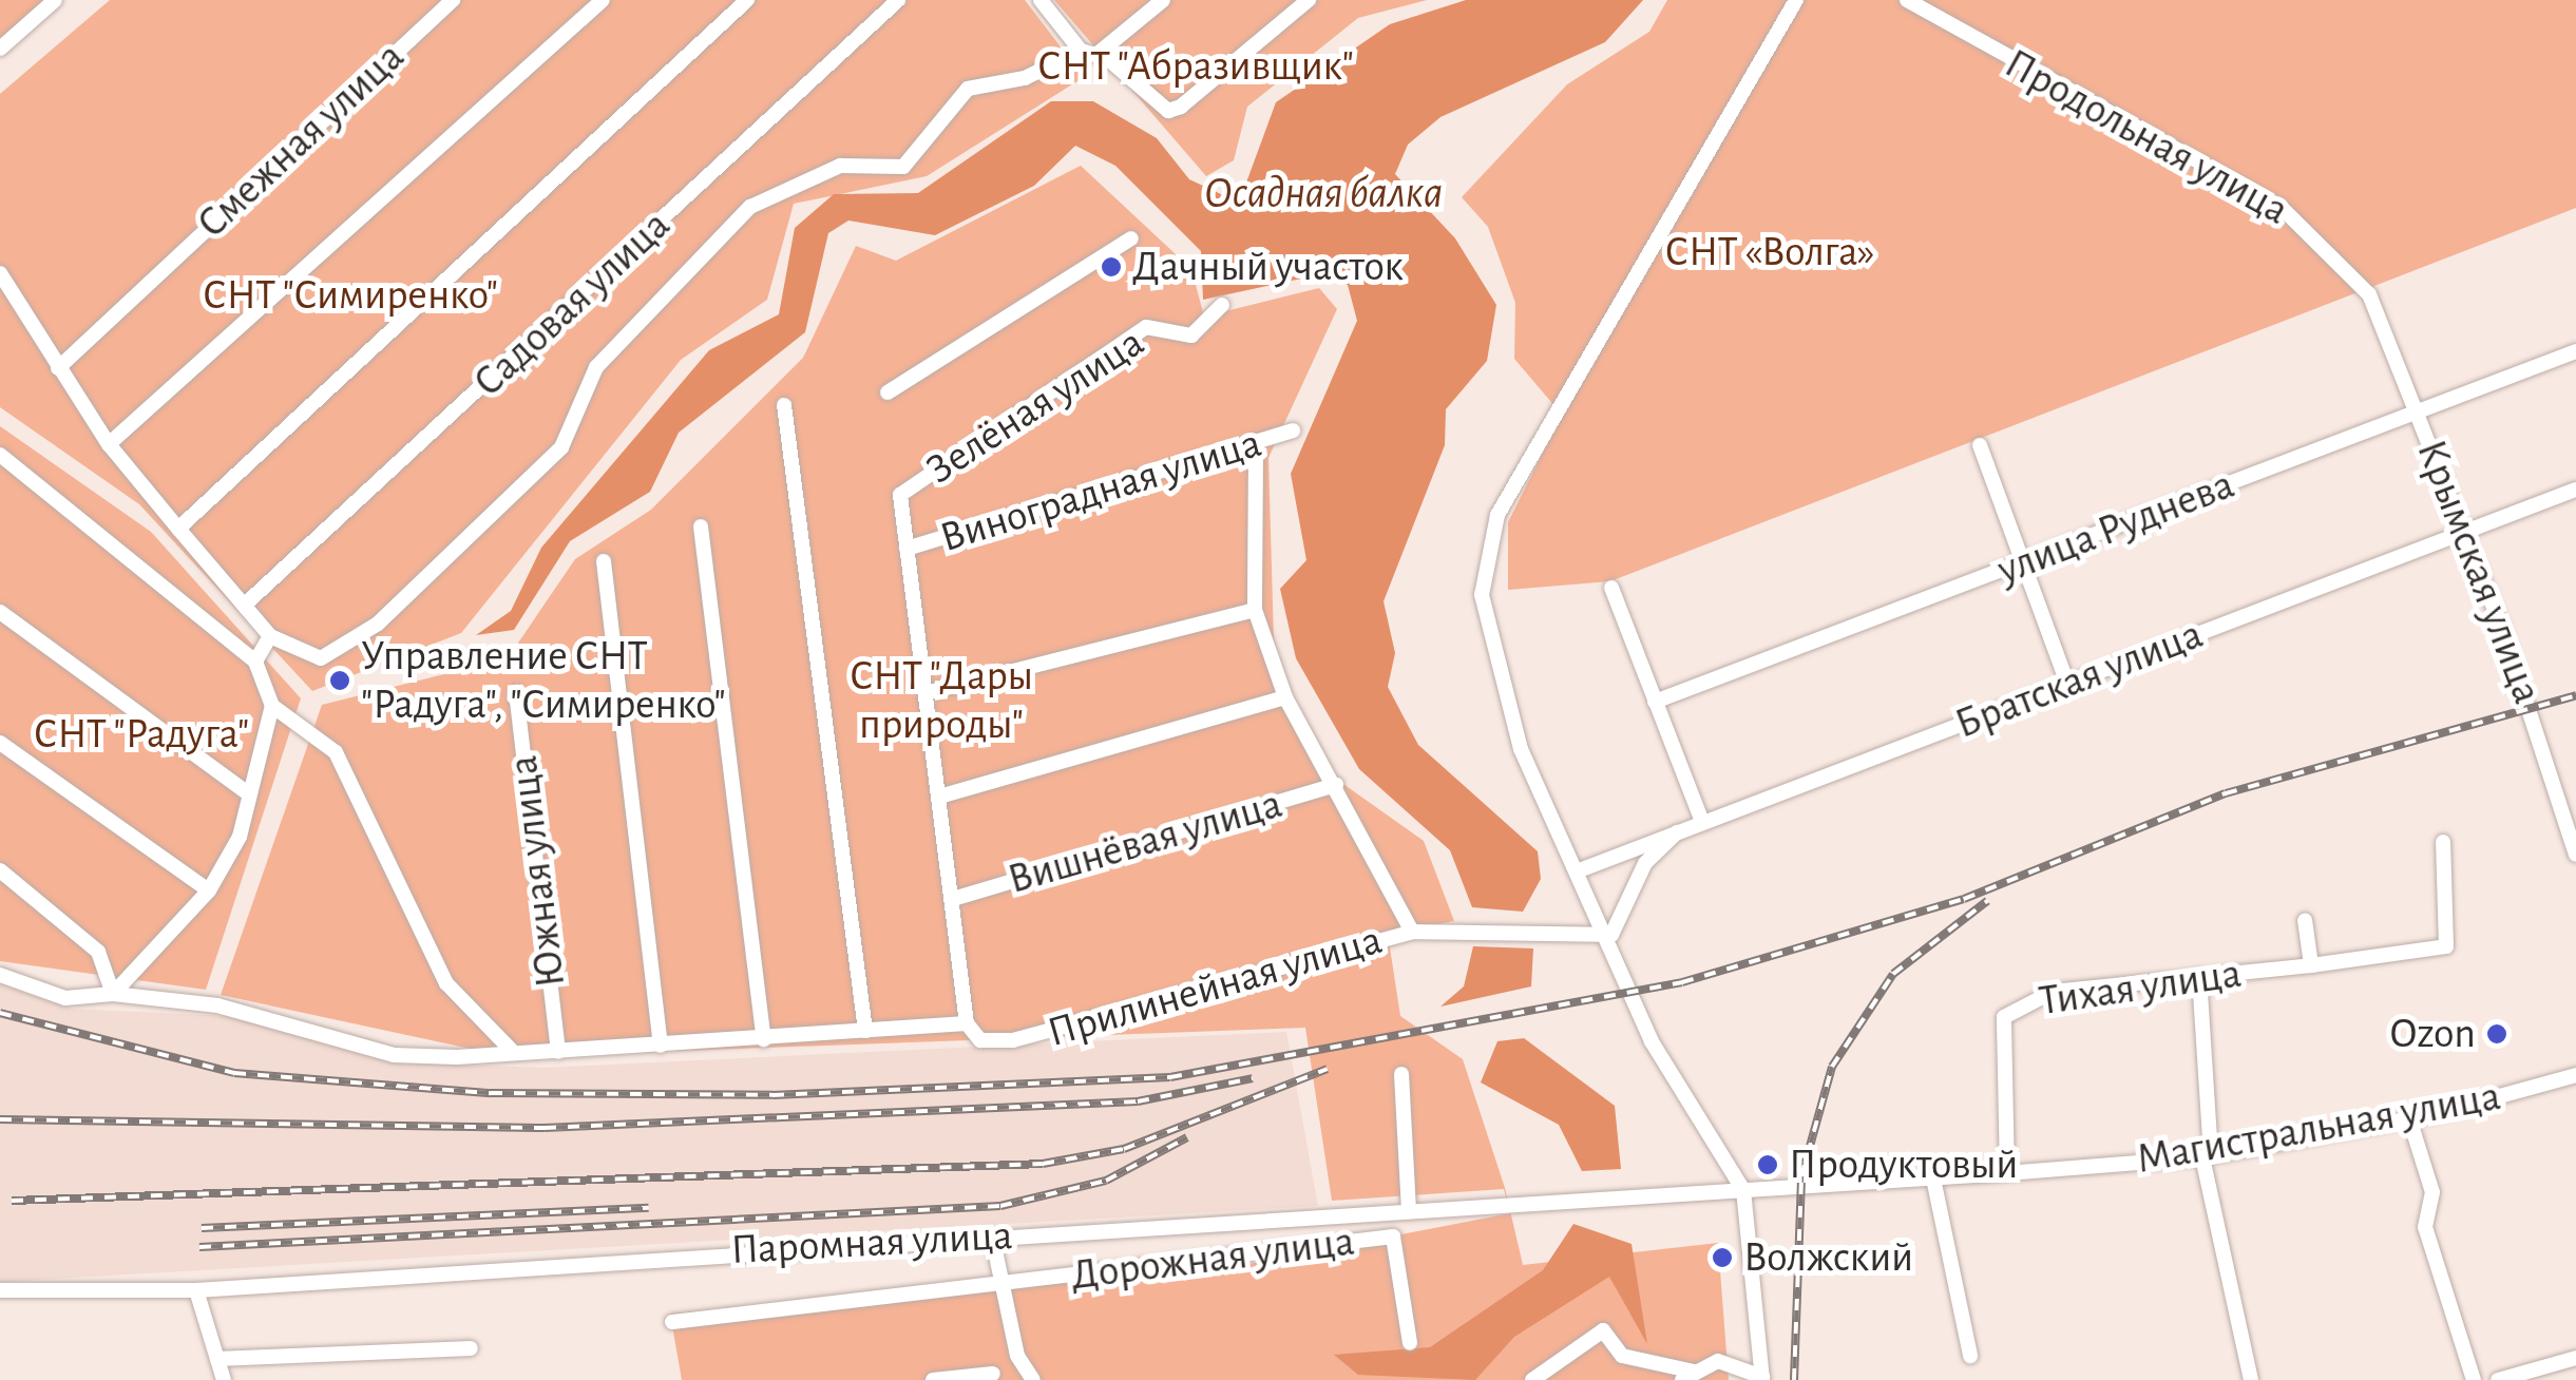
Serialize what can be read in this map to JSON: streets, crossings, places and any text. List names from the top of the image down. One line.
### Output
{"streets":{"street":["Продольная улица","Смежная улица","Садовая улица","Зелёная улица","Виноградная улица","улица Руднева","Крымская улица","Братская улица","Вишнёвая улица","Южная улица","Прилинейная улица","Тихая улица","Магистральная улица","Паромная улица","Дорожная улица"]},"crossings":[["Продольная улица","Крымская улица"],["Зелёная улица","Виноградная улица"],["улица Руднева","Крымская улица"],["Крымская улица","Братская улица"],["Южная улица","Прилинейная улица"],["Тихая улица","Магистральная улица"],["Магистральная улица","Паромная улица"]],"water":["Осадная балка"],"parks":["СНТ \"Абразивщик\"","СНТ «Волга»","СНТ \"Симиренко\"","СНТ \"Дары природы\"","СНТ \"Радуга\""],"places":["Дачный участок","Управление СНТ \"Радуга\", \"Симиренко\"","Ozon","Продуктовый","Волжский"]}
